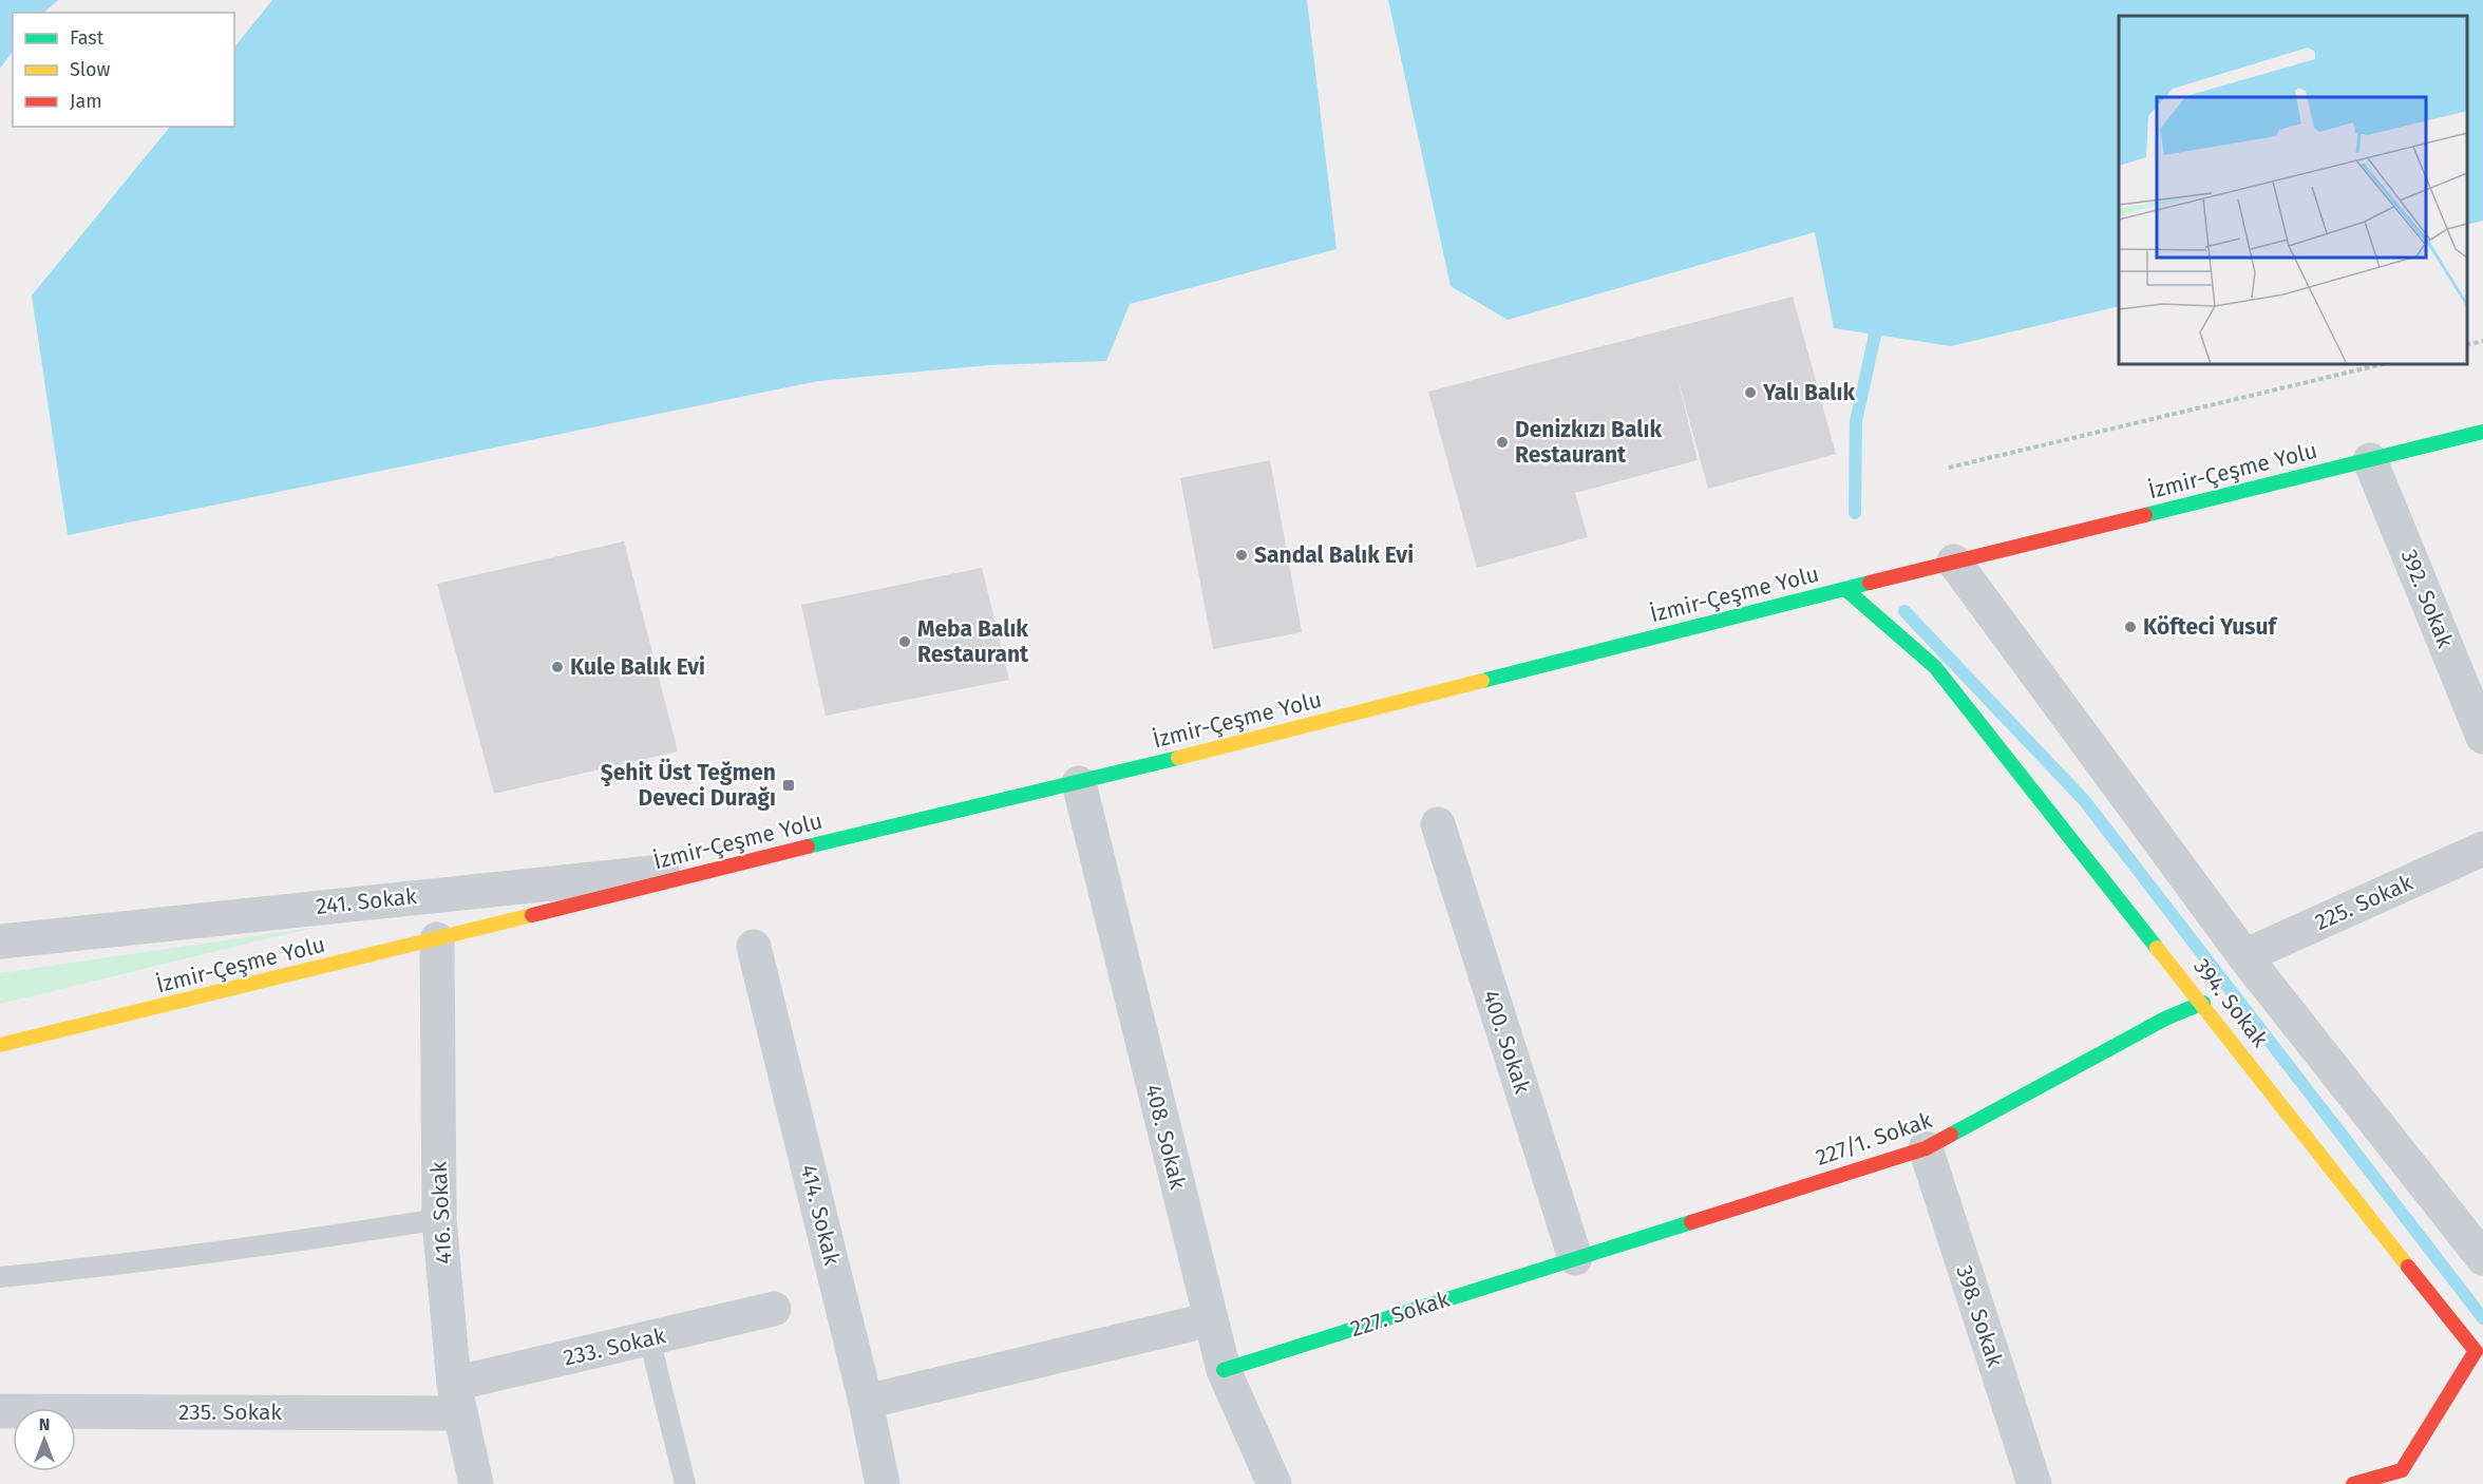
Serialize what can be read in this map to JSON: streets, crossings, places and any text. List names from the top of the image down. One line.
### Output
{"streets":{"main road":["İzmir-Çeşme Yolu","394. Sokak","227/1. Sokak","227. Sokak"],"street":["392. Sokak","241. Sokak","225. Sokak","400. Sokak","408. Sokak","416. Sokak","414. Sokak","398. Sokak","233. Sokak","235. Sokak"]},"crossings":[["İzmir-Çeşme Yolu","392. Sokak"],["İzmir-Çeşme Yolu","241. Sokak"],["İzmir-Çeşme Yolu","394. Sokak"],["İzmir-Çeşme Yolu","408. Sokak"],["İzmir-Çeşme Yolu","416. Sokak"],["394. Sokak","227/1. Sokak"],["400. Sokak","227/1. Sokak"],["400. Sokak","227. Sokak"],["408. Sokak","227. Sokak"],["227/1. Sokak","227. Sokak"],["227/1. Sokak","398. Sokak"],["416. Sokak","233. Sokak"],["416. Sokak","235. Sokak"],["233. Sokak","235. Sokak"]],"places":{"other":["Yalı Balık","Denizkızı Balık Restaurant","Sandal Balık Evi","Köfteci Yusuf","Meba Balık Restaurant","Kule Balık Evi"],"transit":["Şehit Üst Teğmen Deveci Durağı"]},"legend":["Fast","Slow","Jam"],"north":"top"}
